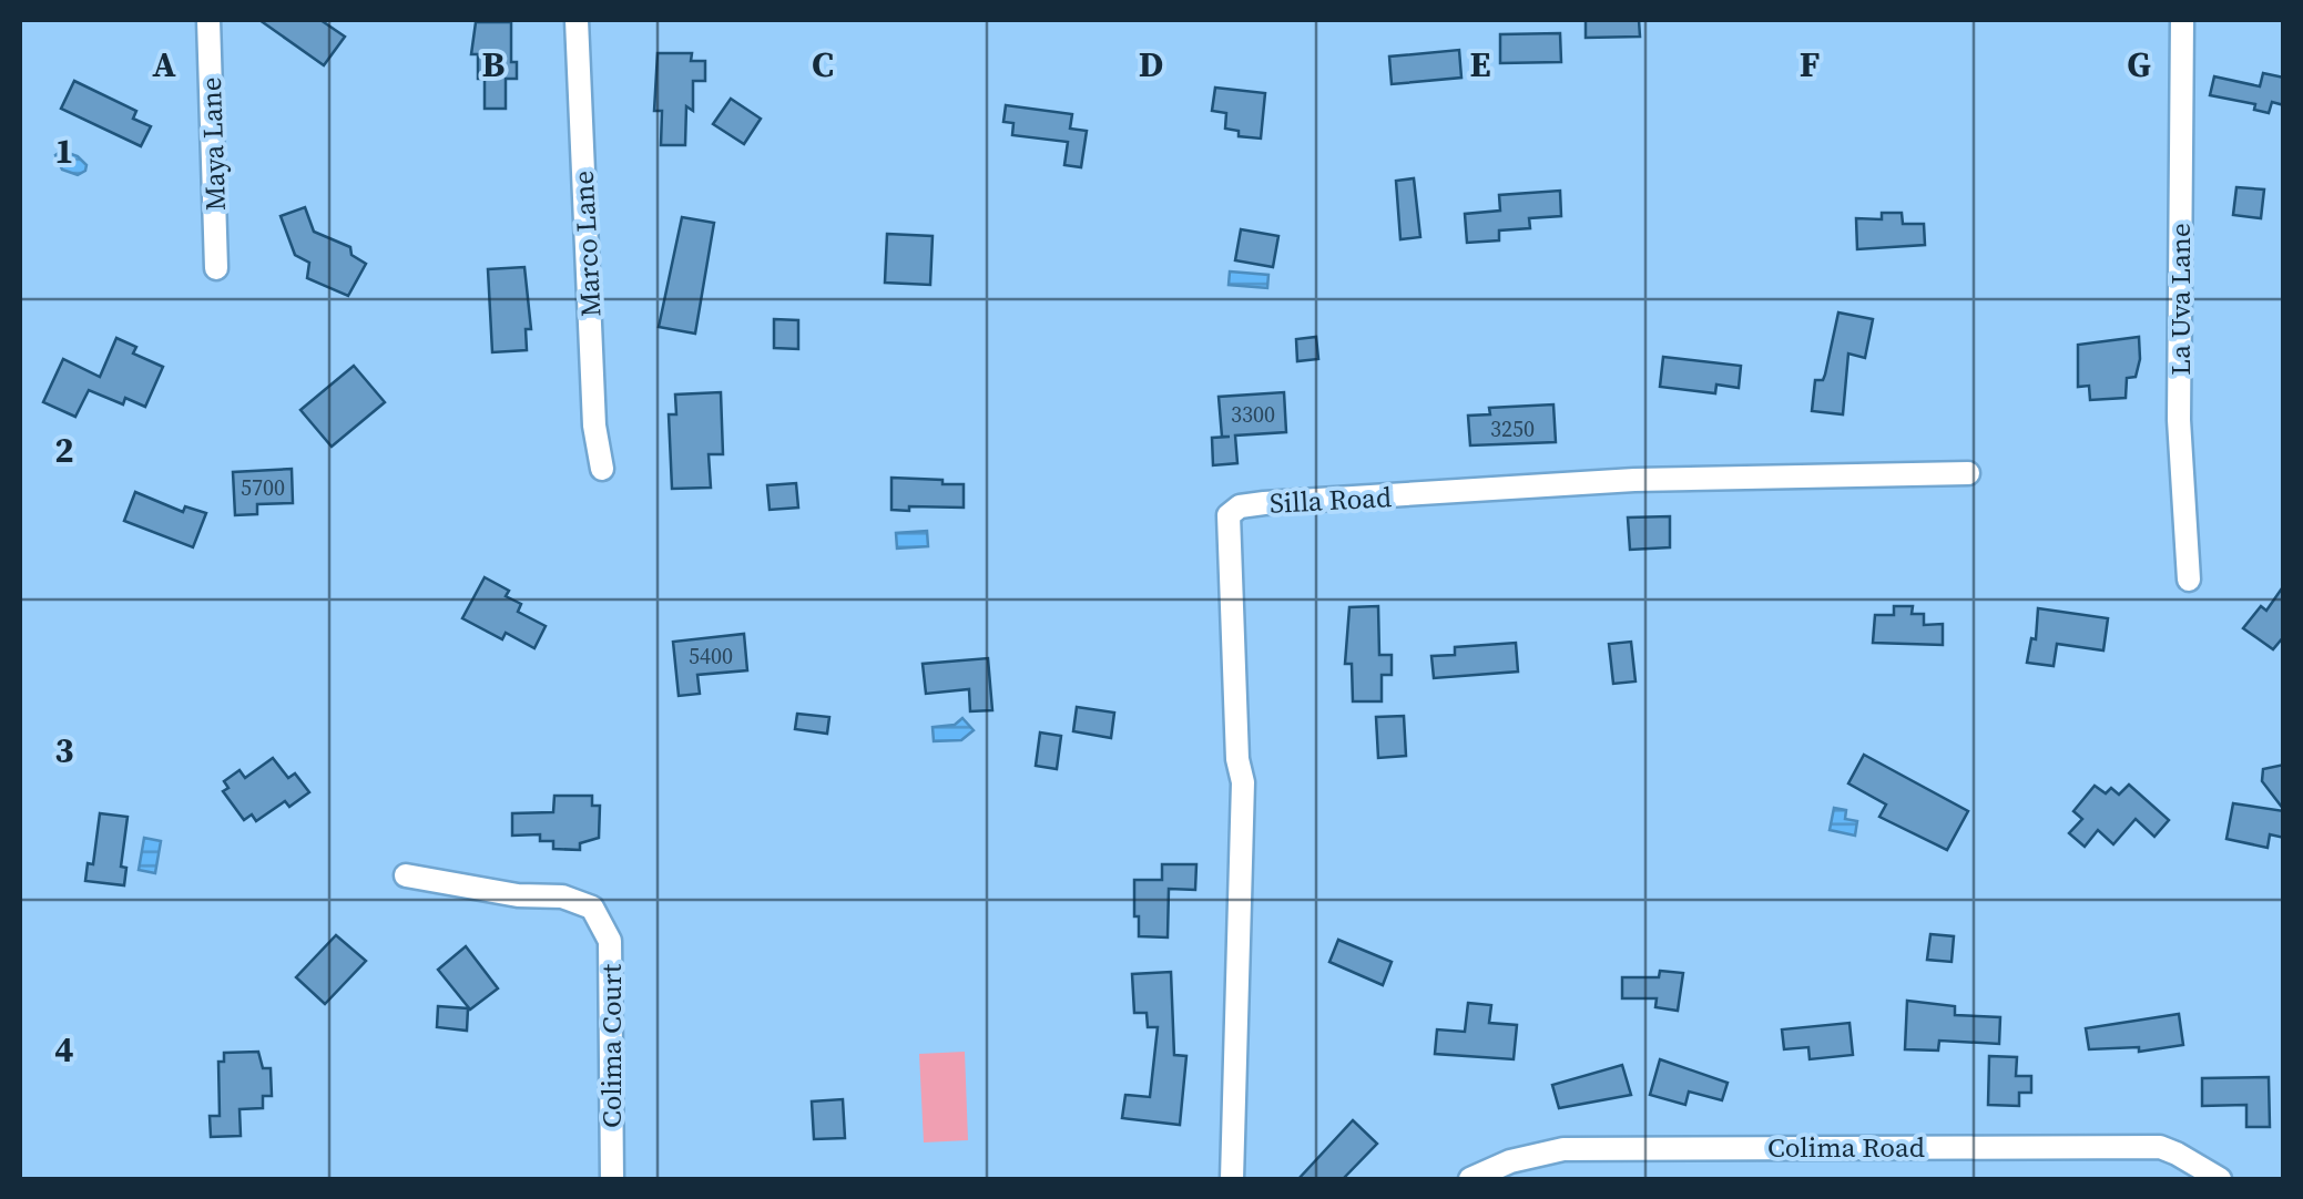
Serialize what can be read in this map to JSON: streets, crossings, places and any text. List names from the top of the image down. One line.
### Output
{"streets":{"street":["Maya Lane","Marco Lane","La Uva Lane","Silla Road","Colima Court","Colima Road"]},"house_numbers":["3300","3250","5700","5400"],"grid":{"columns":["A","B","C","D","E","F","G"],"rows":["1","2","3","4"]}}
